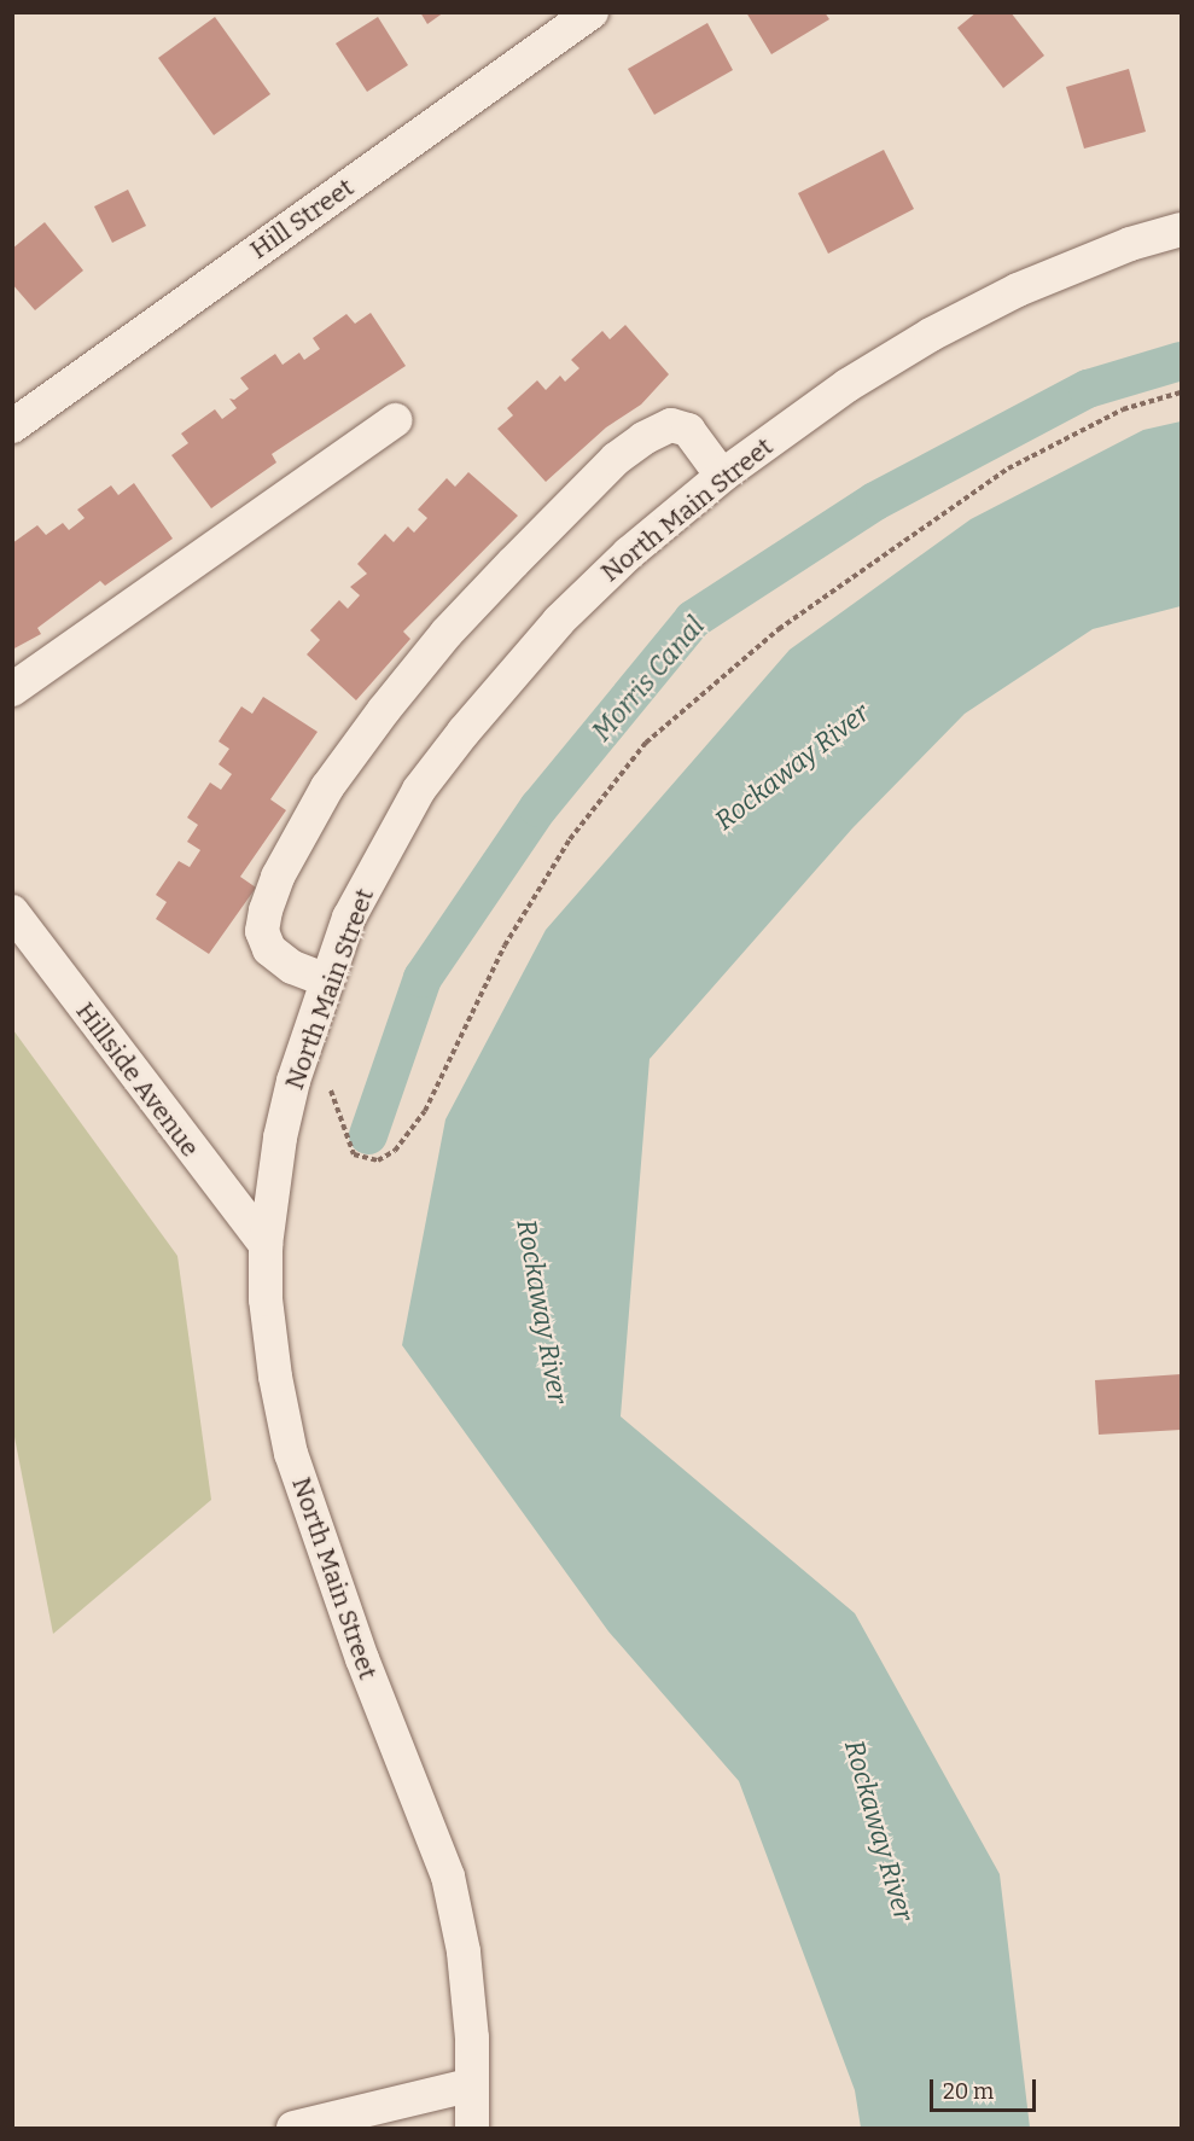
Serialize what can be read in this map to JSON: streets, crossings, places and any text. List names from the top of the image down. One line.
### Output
{"streets":{"street":["Hill Street","North Main Street","Hillside Avenue"]},"crossings":[["North Main Street","Hillside Avenue"]],"water":["Morris Canal","Rockaway River"],"scale_bar":"20 m"}
